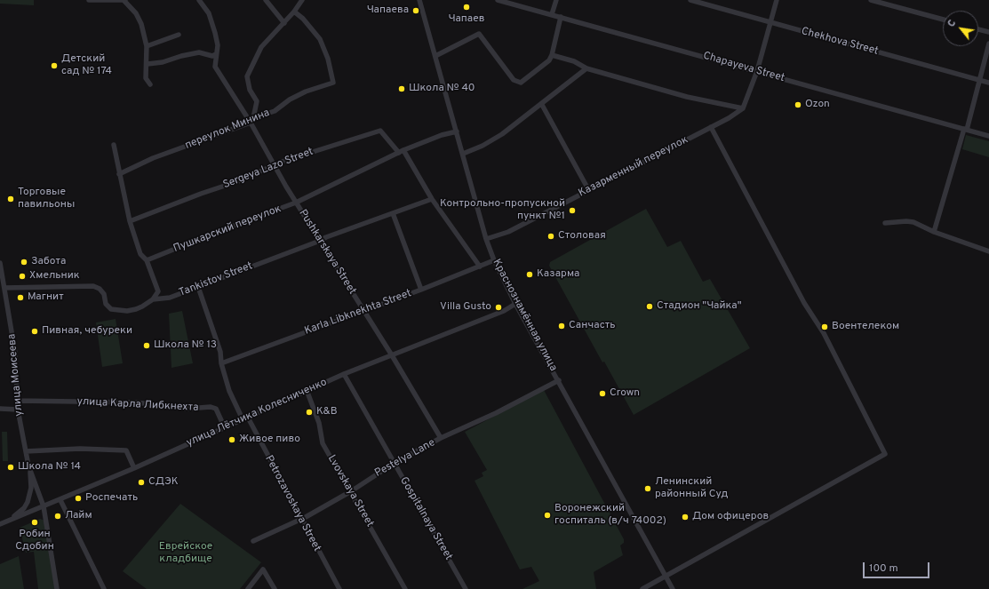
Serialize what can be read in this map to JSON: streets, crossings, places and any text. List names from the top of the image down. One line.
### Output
{"streets":{"street":["Chekhova Street","Chapayeva Street","переулок Минина","Казарменный переулок","Sergeya Lazo Street","Пушкарский переулок","Pushkarskaya Street","Tankistov Street","Karla Libknekhta Street","Краснознамённая улица","улица Моисеева","улица Карла Либкнехта","улица Лётчика Колесниченко","Pestelya Lane","Lvovskaya Street","Petrozavoskaya Street","Gospitalnaya Street"]},"crossings":[["переулок Минина","Pushkarskaya Street"],["Казарменный переулок","Краснознамённая улица"],["Sergeya Lazo Street","Пушкарский переулок"],["Sergeya Lazo Street","Pushkarskaya Street"],["Пушкарский переулок","Pushkarskaya Street"],["Пушкарский переулок","Краснознамённая улица"],["Pushkarskaya Street","Tankistov Street"],["Pushkarskaya Street","Karla Libknekhta Street"],["Pushkarskaya Street","улица Лётчика Колесниченко"],["Pushkarskaya Street","Pestelya Lane"],["Tankistov Street","улица Моисеева"],["Karla Libknekhta Street","Краснознамённая улица"],["Краснознамённая улица","улица Лётчика Колесниченко"],["Краснознамённая улица","Pestelya Lane"],["улица Моисеева","улица Карла Либкнехта"],["улица Моисеева","улица Лётчика Колесниченко"],["улица Карла Либкнехта","улица Лётчика Колесниченко"],["улица Лётчика Колесниченко","Lvovskaya Street"],["улица Лётчика Колесниченко","Petrozavoskaya Street"],["улица Лётчика Колесниченко","Gospitalnaya Street"],["Pestelya Lane","Lvovskaya Street"],["Pestelya Lane","Petrozavoskaya Street"],["Pestelya Lane","Gospitalnaya Street"]],"parks":["Еврейское кладбище"],"places":["Чапаев","Чапаева","Детский сад № 174","Школа № 40","Ozon","Торговые павильоны","Контрольно-пропускной пункт №1","Столовая","Забота","Казарма","Хмельник","Магнит","Стадион \"Чайка\"","Villa Gusto","Санчасть","Воентелеком","Пивная, чебуреки","Школа № 13","Crown","K&B","Живое пиво","Школа № 14","СДЭК","Ленинский районный Суд","Роспечать","Воронежский госпиталь (в/ч 74002)","Лайм","Дом офицеров","Робин Сдобин"],"scale_bar":"100 m","north":"top left"}
